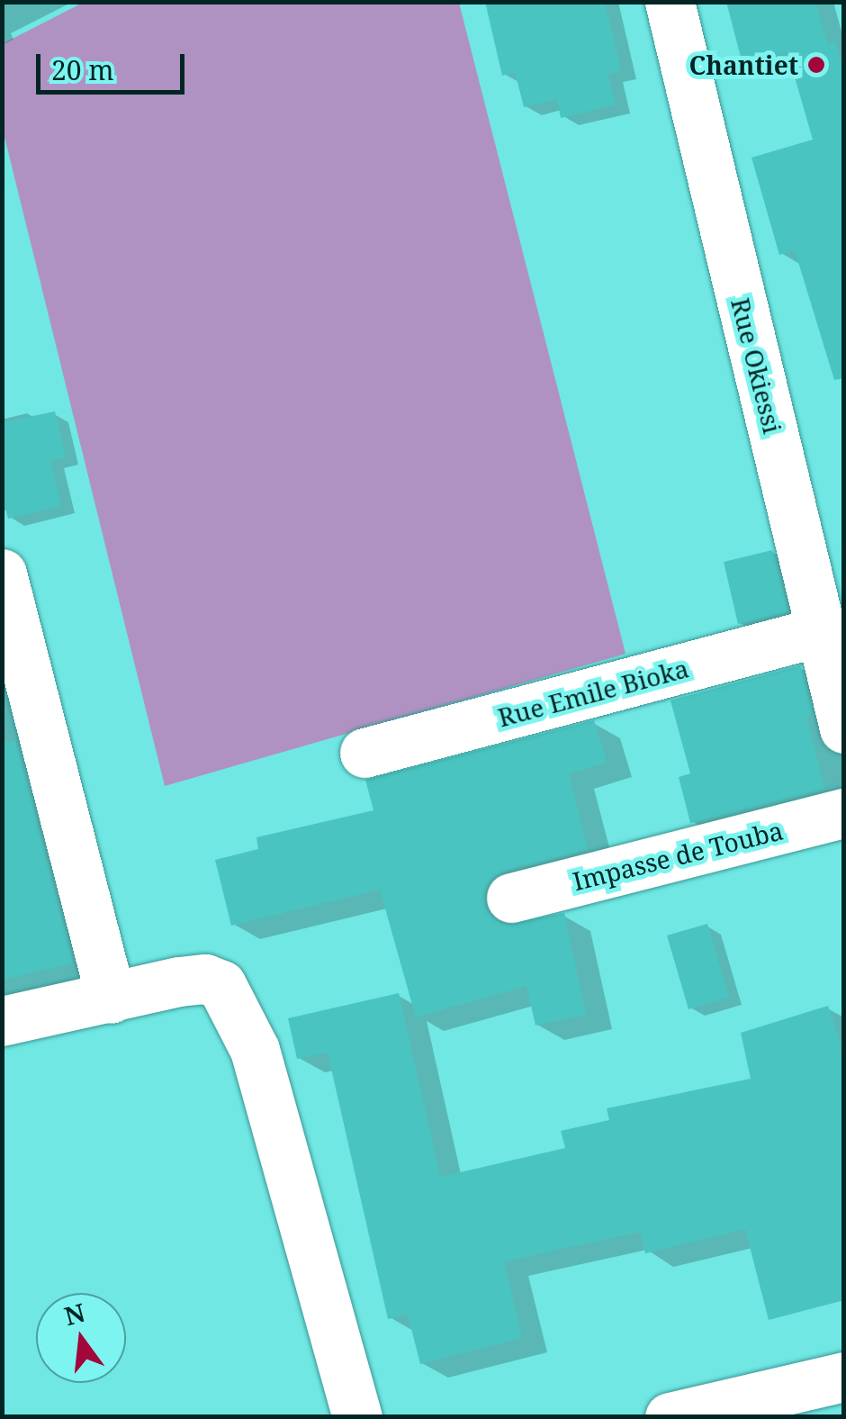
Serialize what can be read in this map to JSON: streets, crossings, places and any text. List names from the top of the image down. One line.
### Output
{"streets":{"street":["Rue Okiessi","Rue Emile Bioka","Impasse de Touba"]},"crossings":[["Rue Okiessi","Rue Emile Bioka"]],"places":["Chantiet"],"scale_bar":"20 m","north":"top"}
